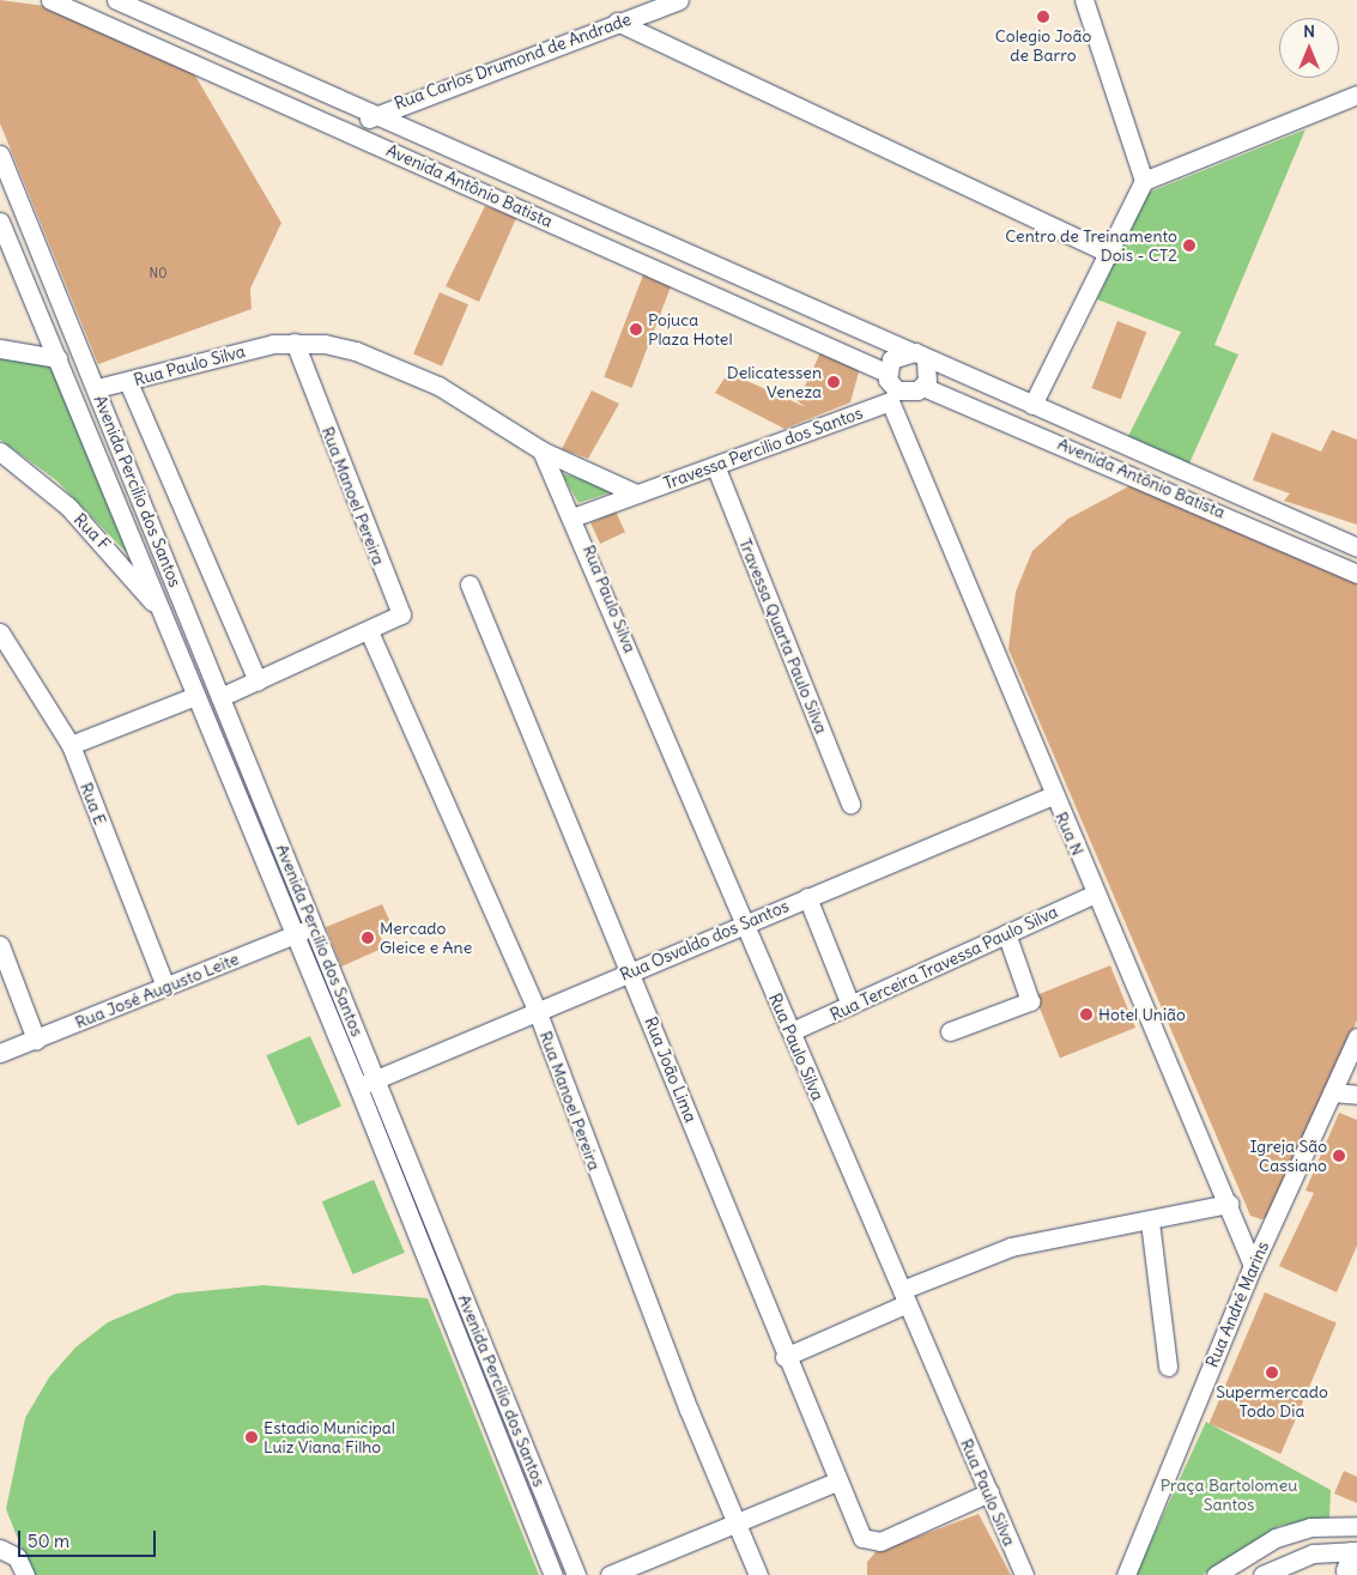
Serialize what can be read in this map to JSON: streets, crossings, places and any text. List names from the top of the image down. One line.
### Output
{"streets":{"street":["Rua Carlos Drumond de Andrade","Avenida Antônio Batista","Rua Paulo Silva","Travessa Percilio dos Santos","Avenida Percílio dos Santos","Rua Manoel Pereira","Rua F","Travessa Quarta Paulo Silva","Rua E","Rua N","Rua Osvaldo dos Santos","Rua Terceira Travessa Paulo Silva","Rua José Augusto Leite","Rua João Lima","Rua André Marins"]},"crossings":[["Rua Carlos Drumond de Andrade","Avenida Antônio Batista"],["Avenida Antônio Batista","Travessa Percilio dos Santos"],["Avenida Antônio Batista","Rua N"],["Rua Paulo Silva","Travessa Percilio dos Santos"],["Rua Paulo Silva","Avenida Percílio dos Santos"],["Rua Paulo Silva","Rua Manoel Pereira"],["Rua Paulo Silva","Rua Osvaldo dos Santos"],["Rua Paulo Silva","Rua Terceira Travessa Paulo Silva"],["Rua Paulo Silva","Rua João Lima"],["Travessa Percilio dos Santos","Travessa Quarta Paulo Silva"],["Travessa Percilio dos Santos","Rua N"],["Avenida Percílio dos Santos","Rua Manoel Pereira"],["Avenida Percílio dos Santos","Rua F"],["Avenida Percílio dos Santos","Rua Osvaldo dos Santos"],["Avenida Percílio dos Santos","Rua José Augusto Leite"],["Rua Manoel Pereira","Rua Osvaldo dos Santos"],["Rua E","Rua José Augusto Leite"],["Rua N","Rua Osvaldo dos Santos"],["Rua N","Rua Terceira Travessa Paulo Silva"],["Rua N","Rua André Marins"],["Rua Osvaldo dos Santos","Rua João Lima"]],"parks":["Praça Bartolomeu Santos"],"places":["Colegio João de Barro","Centro de Treinamento Dois - CT2","Pojuca Plaza Hotel","Delicatessen Veneza","Mercado Gleice e Ane","Hotel União","Igreja São Cassiano","Supermercado Todo Dia","Estadio Municipal Luiz Viana Filho"],"house_numbers":["N0"],"scale_bar":"50 m","north":"top"}
